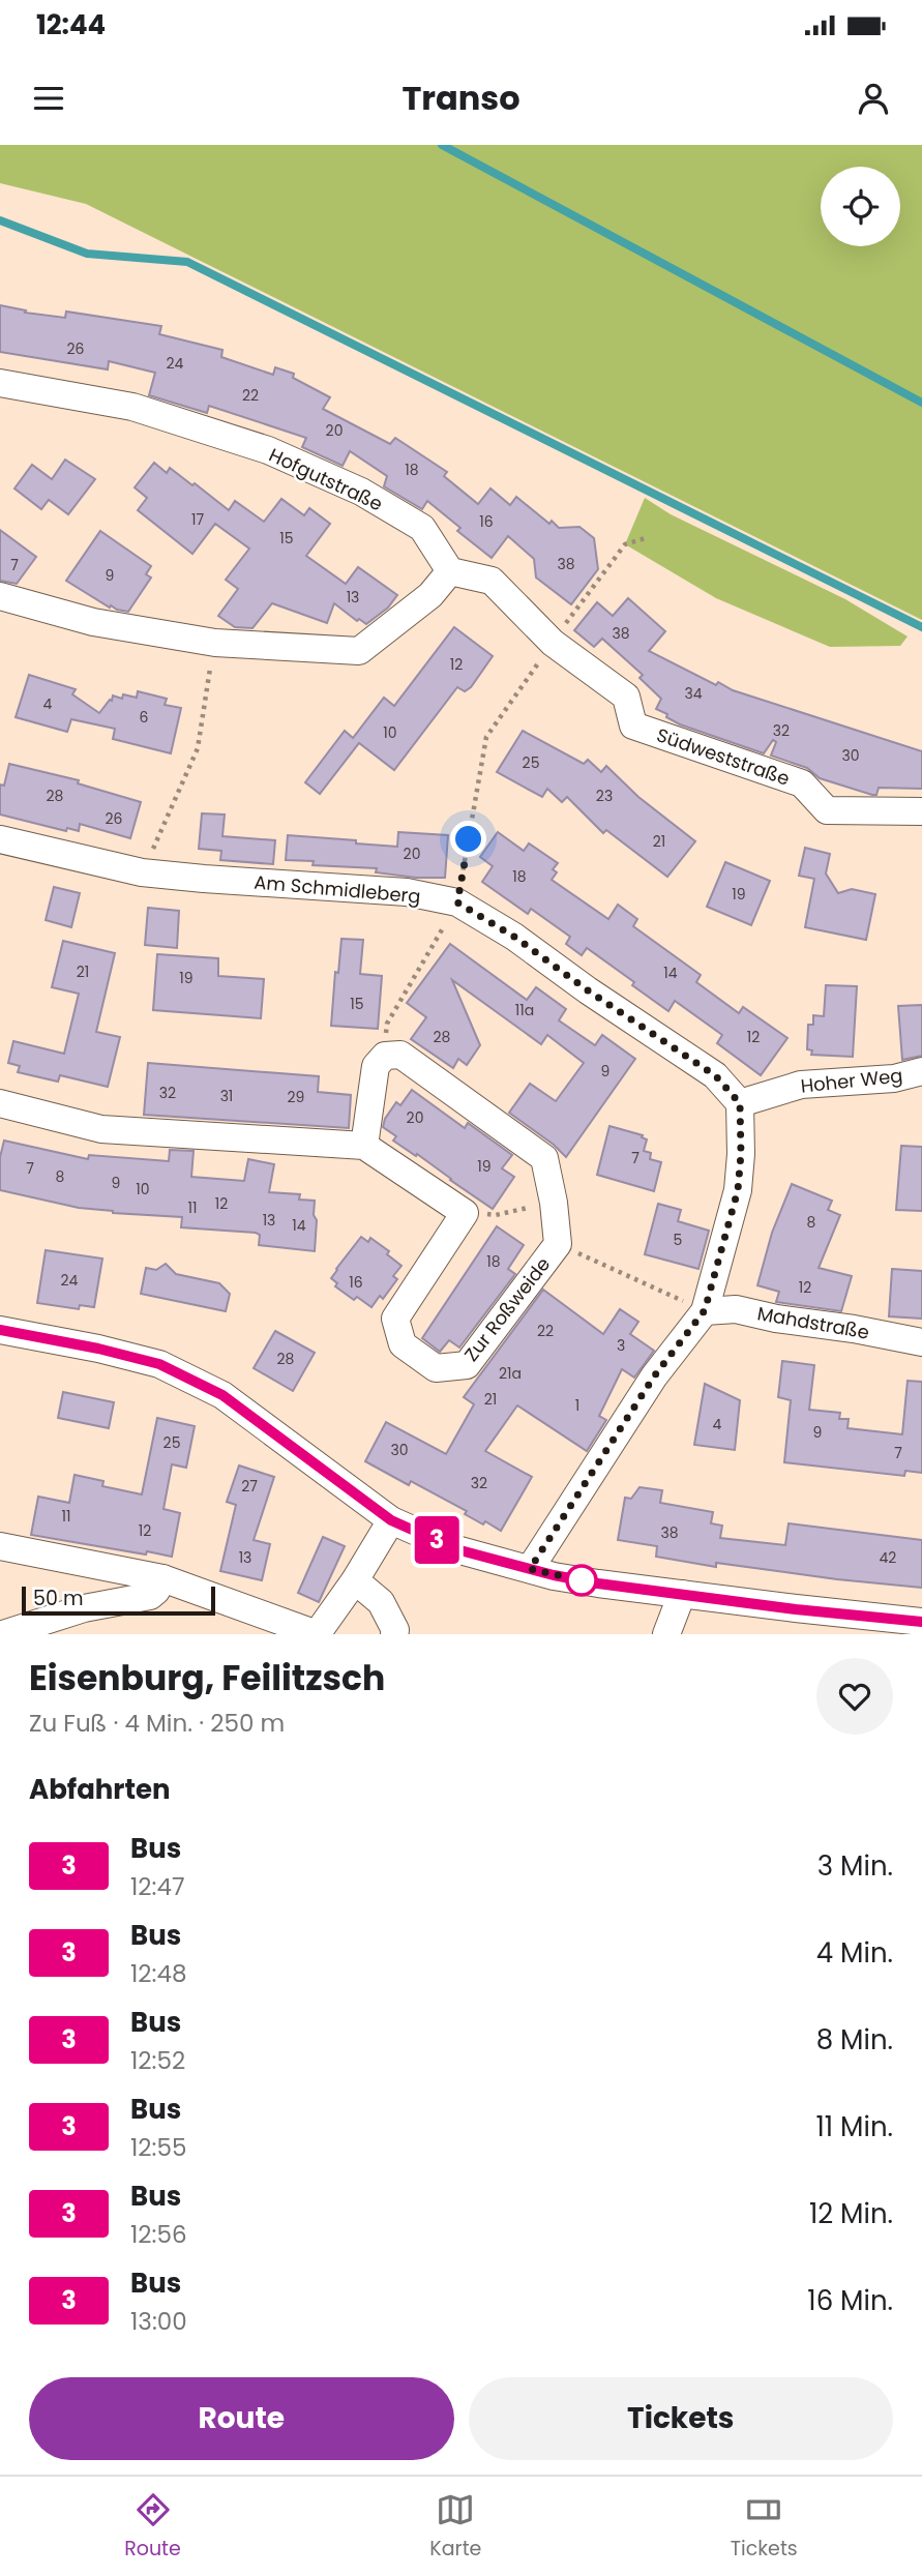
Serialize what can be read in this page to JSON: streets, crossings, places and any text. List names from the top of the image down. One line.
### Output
{"streets":{"street":["Hofgutstraße","Südweststraße","Am Schmidleberg","Hoher Weg","Zur Roßweide","Mahdstraße"]},"crossings":[["Hofgutstraße","Südweststraße"],["Am Schmidleberg","Hoher Weg"]],"lines":["bus line 3"],"house_numbers":["26","24","22","20","18","17","16","15","38","7","9","13","38","12","34","4","6","32","10","30","25","28","23","26","21","20","18","19","21","14","19","15","11a","28","12","9","32","31","29","20","7","19","7","8","9","10","12","11","13","8","14","5","18","24","16","12","22","3","28","21a","21","1","4","9","25","30","7","32","27","11","12","38","13","42"],"scale_bar":"50 m","page":{"status":"12:44","header":"Transo","on_map":"3","scale":"50 m","heading":[["Eisenburg, Feilitzsch","Zu Fuß · 4 Min. · 250 m"],"Abfahrten"],"list":[{"mark":"3","name":"Bus","note":"12:47","value":"3 Min."},{"mark":"3","name":"Bus","note":"12:48","value":"4 Min."},{"mark":"3","name":"Bus","note":"12:52","value":"8 Min."},{"mark":"3","name":"Bus","note":"12:55","value":"11 Min."},{"mark":"3","name":"Bus","note":"12:56","value":"12 Min."},{"mark":"3","name":"Bus","note":"13:00","value":"16 Min."}],"buttons":["Route","Tickets"],"tabs":["Route","Karte","Tickets"]}}
